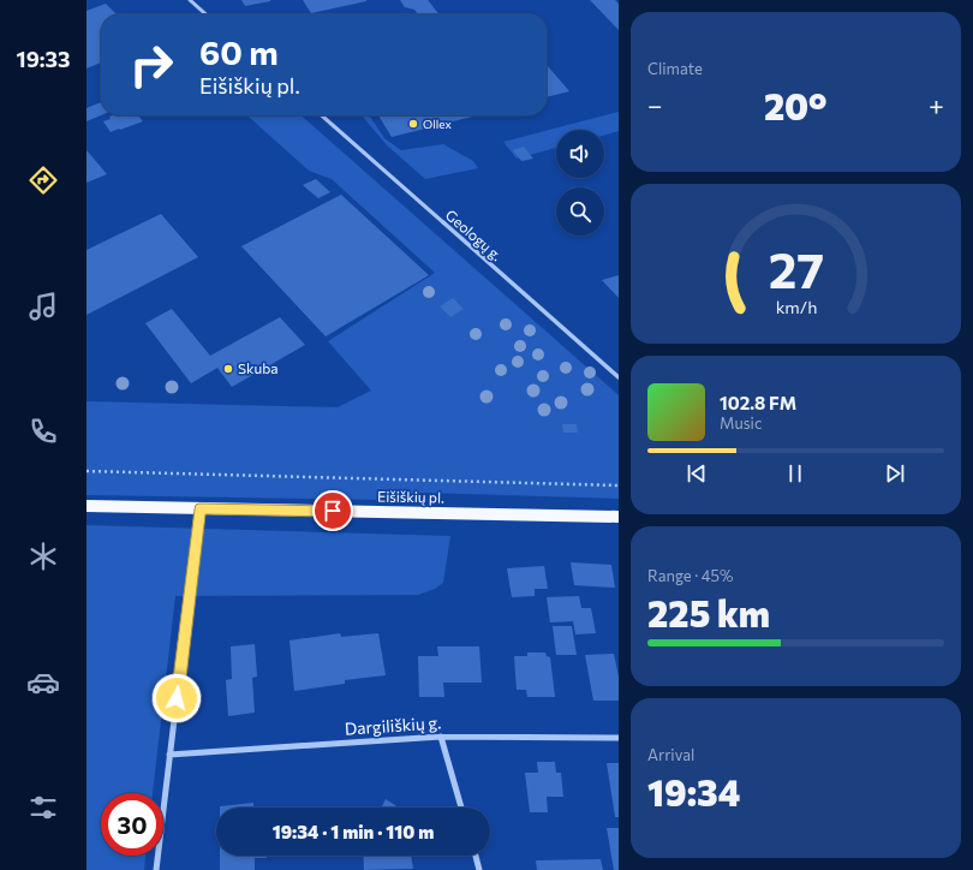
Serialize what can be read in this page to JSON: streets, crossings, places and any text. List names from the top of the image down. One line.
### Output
{"streets":{"main road":["Eišiškių pl."],"street":["Geologų g.","Dargiliškių g."]},"places":["Ollex","Skuba"],"page":{"tabs":"19:33","tile":["Climate",["Range · 45%","225 km"],["Arrival","19:34"]],"turn":["60 m","Eišiškių pl."],"heat":["−","20°","+"],"song":["102.8 FM","Music"],"limit":"30","trip":"19:34 · 1 min · 110 m","gauge":["27","km/h"]}}
